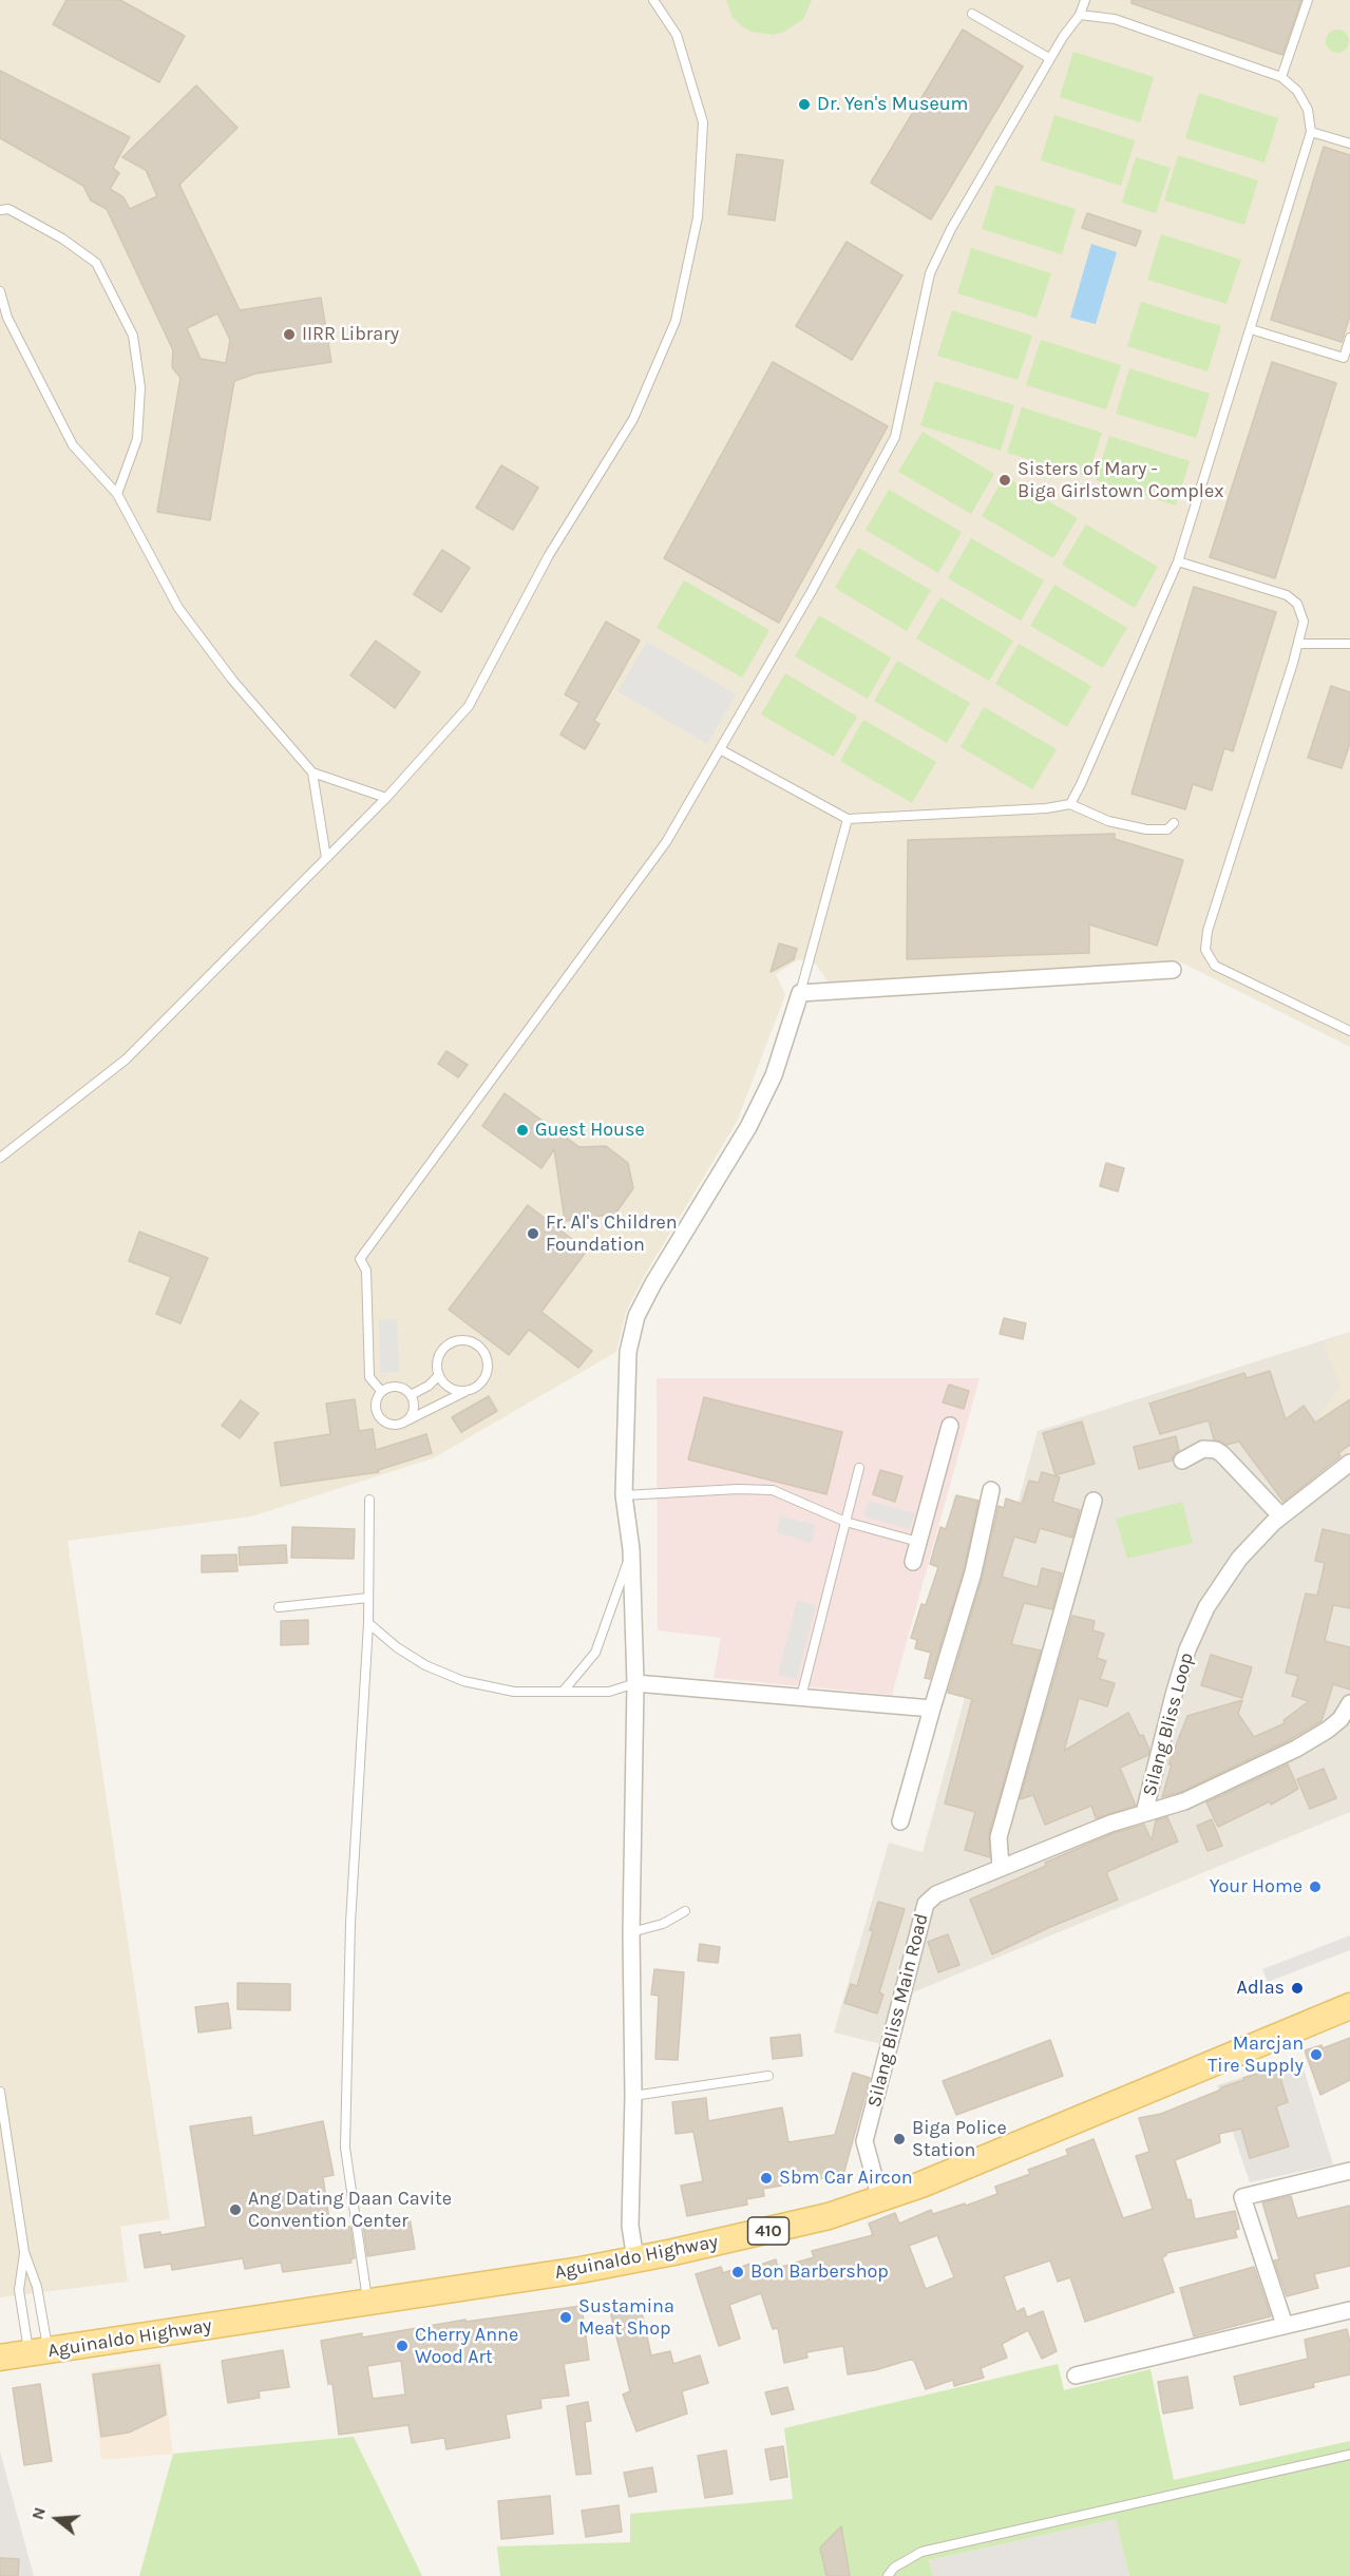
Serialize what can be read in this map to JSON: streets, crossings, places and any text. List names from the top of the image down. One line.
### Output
{"streets":{"main road":["410","Aguinaldo Highway"],"street":["Silang Bliss Loop","Silang Bliss Main Road"]},"crossings":[["Silang Bliss Loop","Silang Bliss Main Road"],["Silang Bliss Main Road","Aguinaldo Highway"]],"places":["Dr. Yen's Museum","IIRR Library","Sisters of Mary - Biga Girlstown Complex","Guest House","Fr. Al's Children Foundation","Your Home","Adlas","Marcjan Tire Supply","Biga Police Station","Sbm Car Aircon","Ang Dating Daan Cavite Convention Center","Bon Barbershop","Sustamina Meat Shop","Cherry Anne Wood Art"],"north":"left"}
